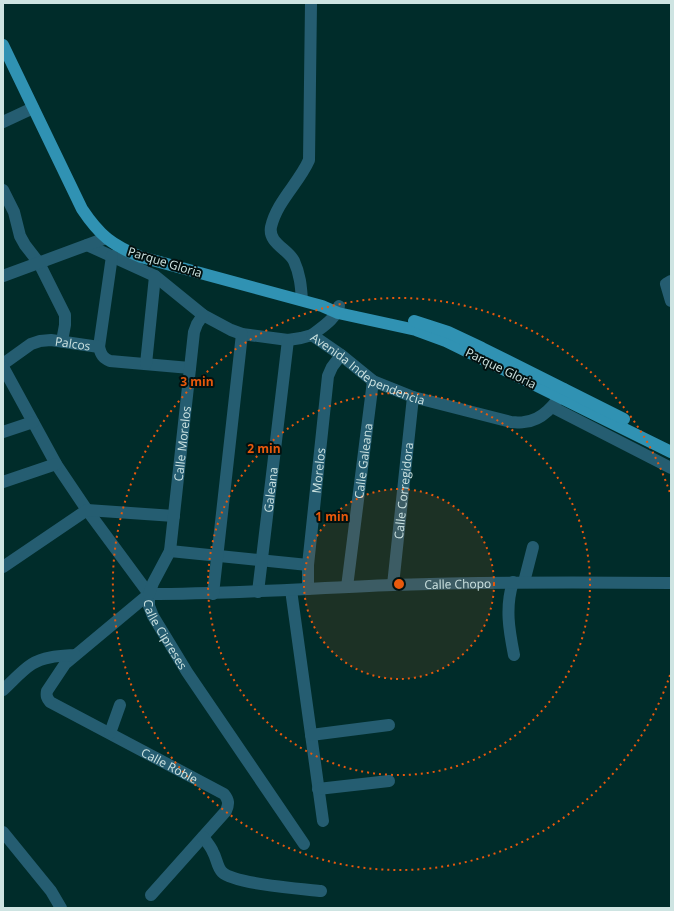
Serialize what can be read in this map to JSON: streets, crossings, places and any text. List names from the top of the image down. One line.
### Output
{"streets":{"main road":["Parque Gloria"],"street":["Palcos","Avenida Independencia","Calle Morelos","Calle Galeana","Morelos","Galeana","Calle Corregidora","Calle Chopo","Calle Cipreses","Calle Roble"]},"crossings":[["Parque Gloria","Avenida Independencia"],["Palcos","Calle Morelos"],["Palcos","Calle Cipreses"],["Avenida Independencia","Calle Morelos"],["Avenida Independencia","Calle Galeana"],["Avenida Independencia","Morelos"],["Avenida Independencia","Galeana"],["Avenida Independencia","Calle Corregidora"],["Calle Morelos","Calle Chopo"],["Calle Morelos","Calle Cipreses"],["Calle Galeana","Calle Chopo"],["Morelos","Calle Chopo"],["Galeana","Calle Chopo"],["Calle Corregidora","Calle Chopo"],["Calle Chopo","Calle Cipreses"]],"rings":["3 min","2 min","1 min"]}
